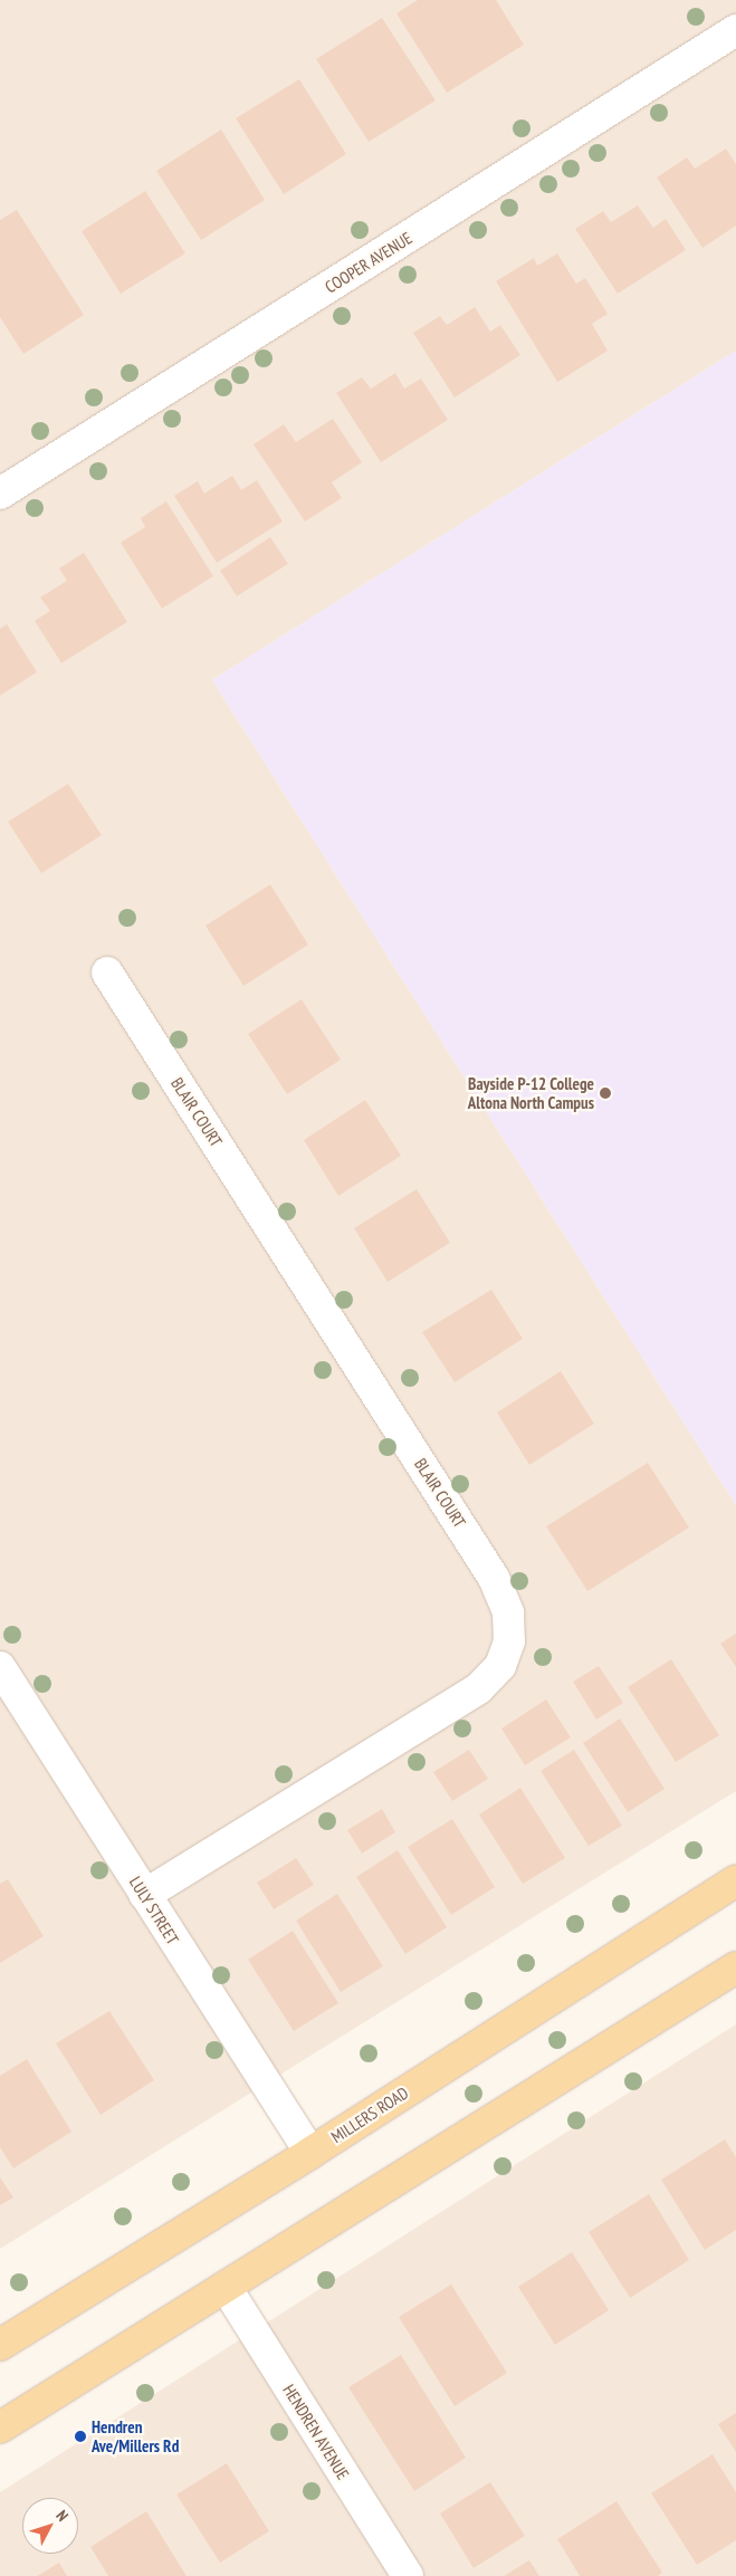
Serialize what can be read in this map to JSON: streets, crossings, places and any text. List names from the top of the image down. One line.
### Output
{"streets":{"main road":["MILLERS ROAD"],"street":["COOPER AVENUE","BLAIR COURT","LULY STREET","HENDREN AVENUE"]},"crossings":[["BLAIR COURT","LULY STREET"],["LULY STREET","MILLERS ROAD"]],"places":["Bayside P-12 College Altona North Campus","Hendren Ave/Millers Rd"],"north":"top right"}
